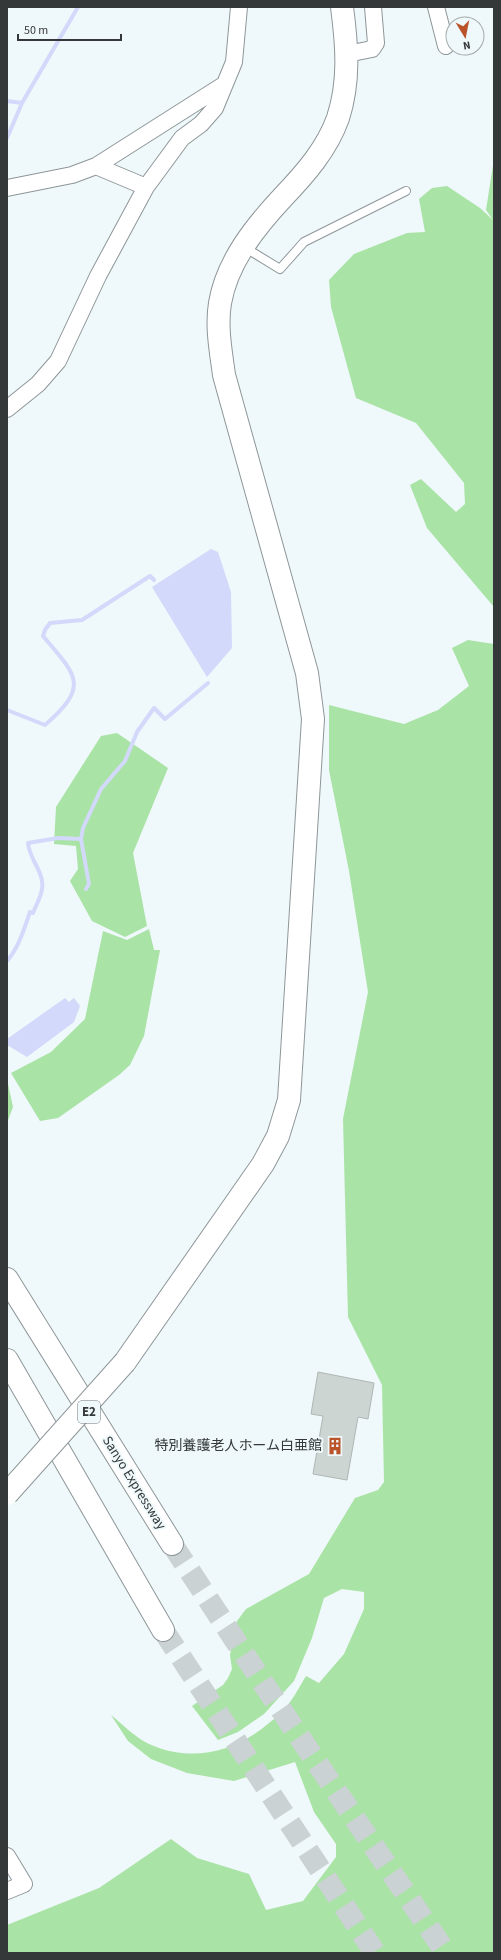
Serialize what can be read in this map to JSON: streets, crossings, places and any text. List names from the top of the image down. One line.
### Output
{"streets":{"main road":["E2","Sanyo Expressway"]},"places":{"building":["特別養護老人ホーム白亜館"]},"scale_bar":"50 m","north":"bottom"}
